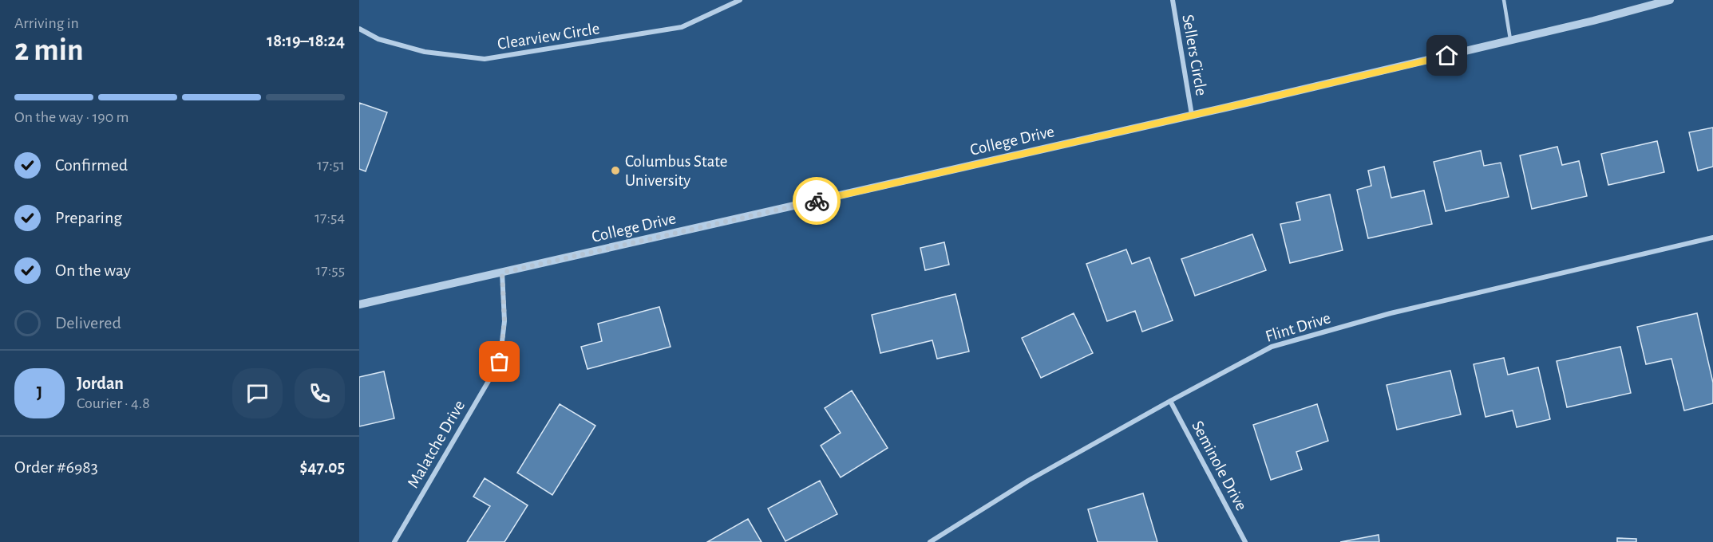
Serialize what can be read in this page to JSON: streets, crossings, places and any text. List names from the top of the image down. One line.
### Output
{"streets":{"street":["Clearview Circle","Sellers Circle","College Drive","Flint Drive","Malatche Drive","Seminole Drive"]},"crossings":[["Sellers Circle","College Drive"],["College Drive","Malatche Drive"],["Flint Drive","Seminole Drive"]],"places":["Columbus State University"],"page":{"heading":["2 min","Arriving in","18:19–18:24"],"panel":["Jordan","Courier · 4.8","Order #6983","$47.05"],"bar":"On the way · 190 m","list":[["Confirmed","17:51"],["Preparing","17:54"],["On the way","17:55"],"Delivered"],"round":"J"}}
